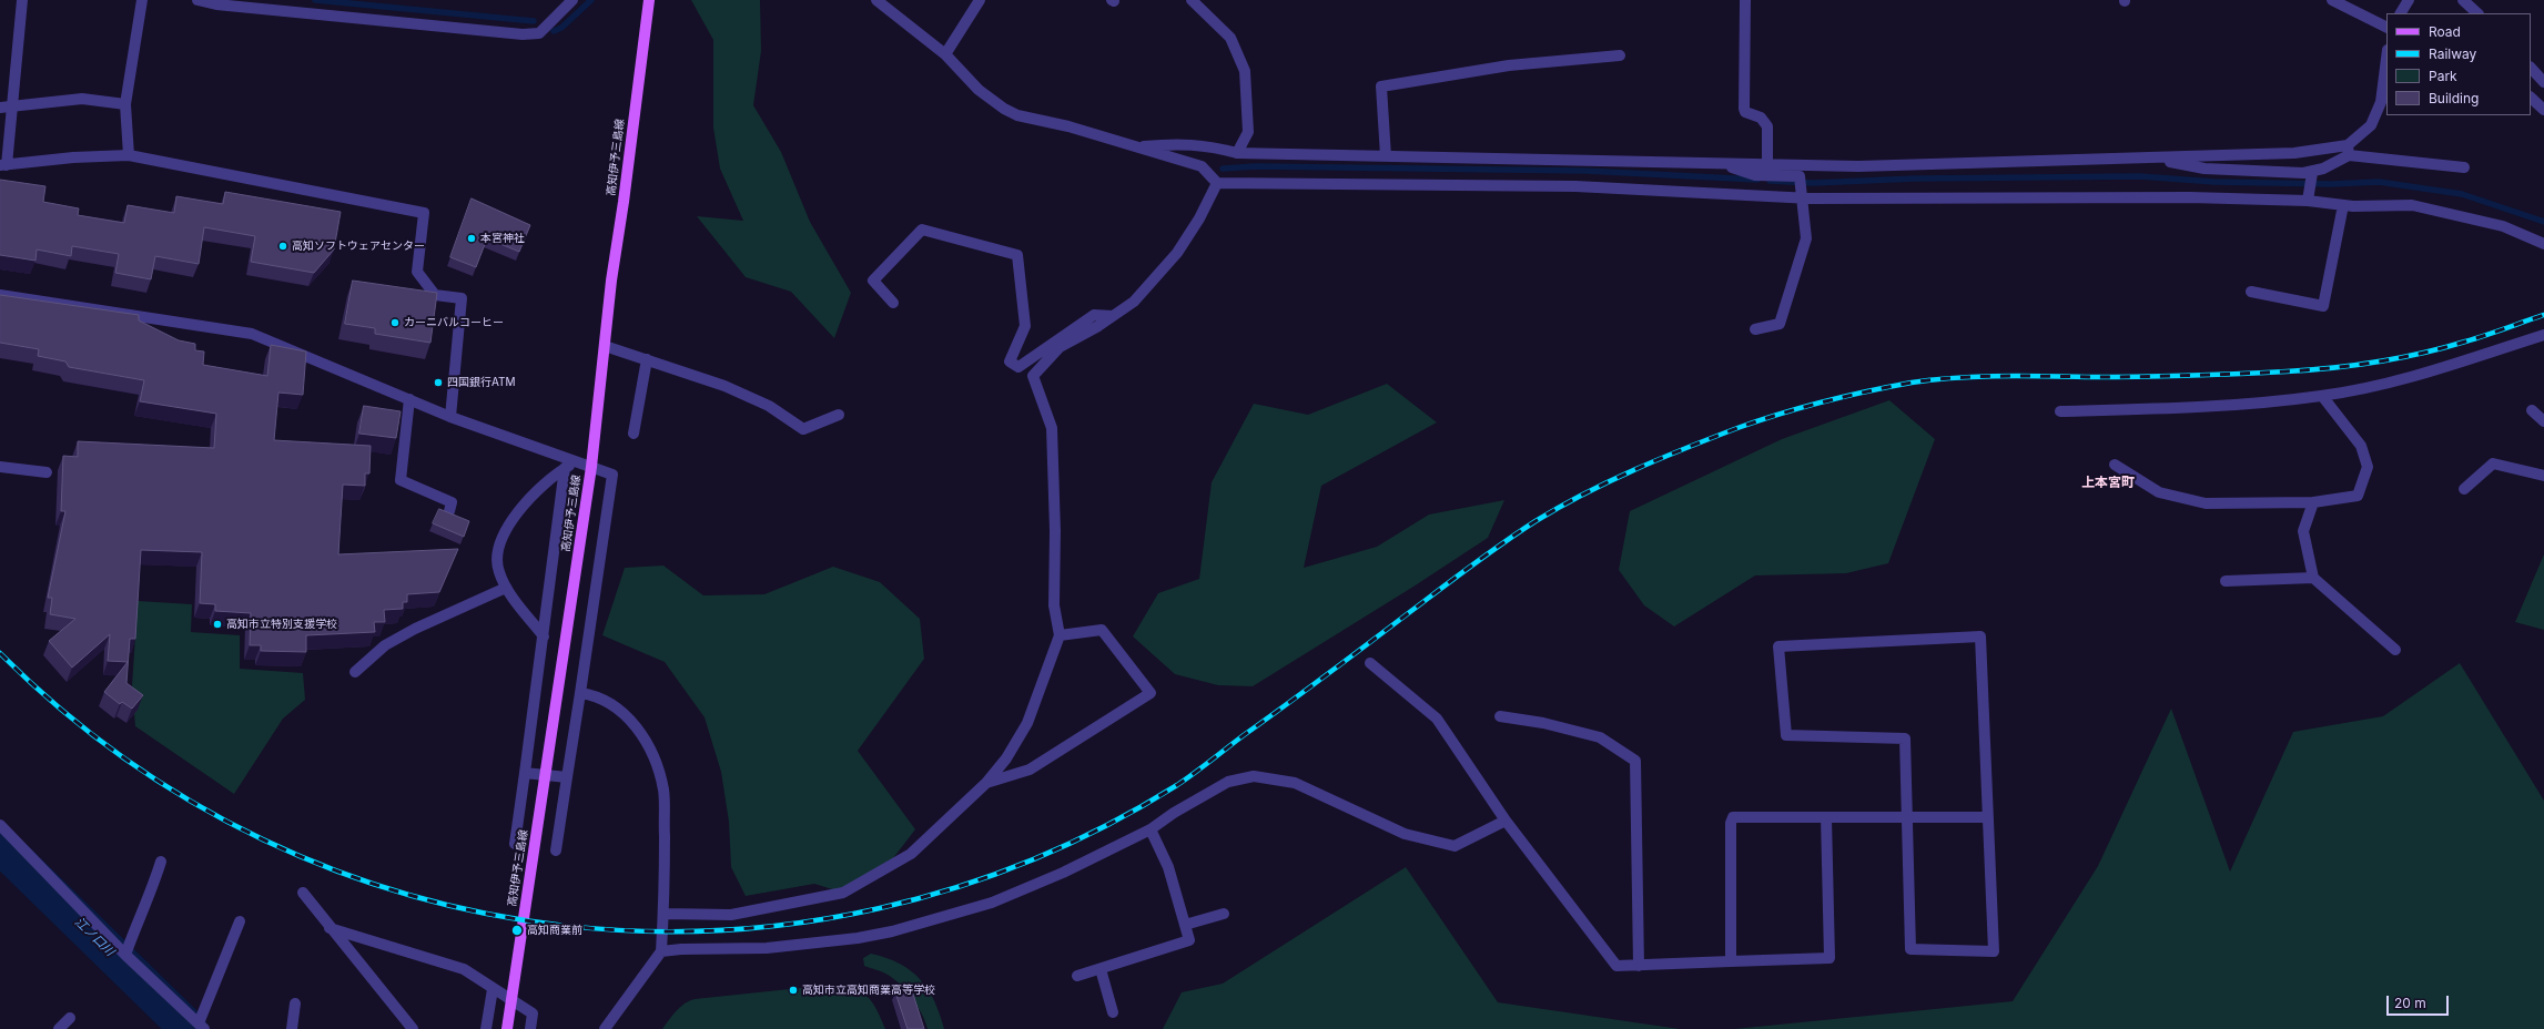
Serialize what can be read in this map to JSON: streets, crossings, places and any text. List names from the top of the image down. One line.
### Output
{"streets":{"main road":["高知伊予三島線"]},"districts":["上本宮町"],"water":["江ノ口川"],"places":["本宮神社","高知ソフトウェアセンター","カーニバルコーヒー","四国銀行ATM","高知市立特別支援学校","高知商業前","高知市立高知商業高等学校"],"legend":["Road","Railway","Park","Building"],"scale_bar":"20 m"}
